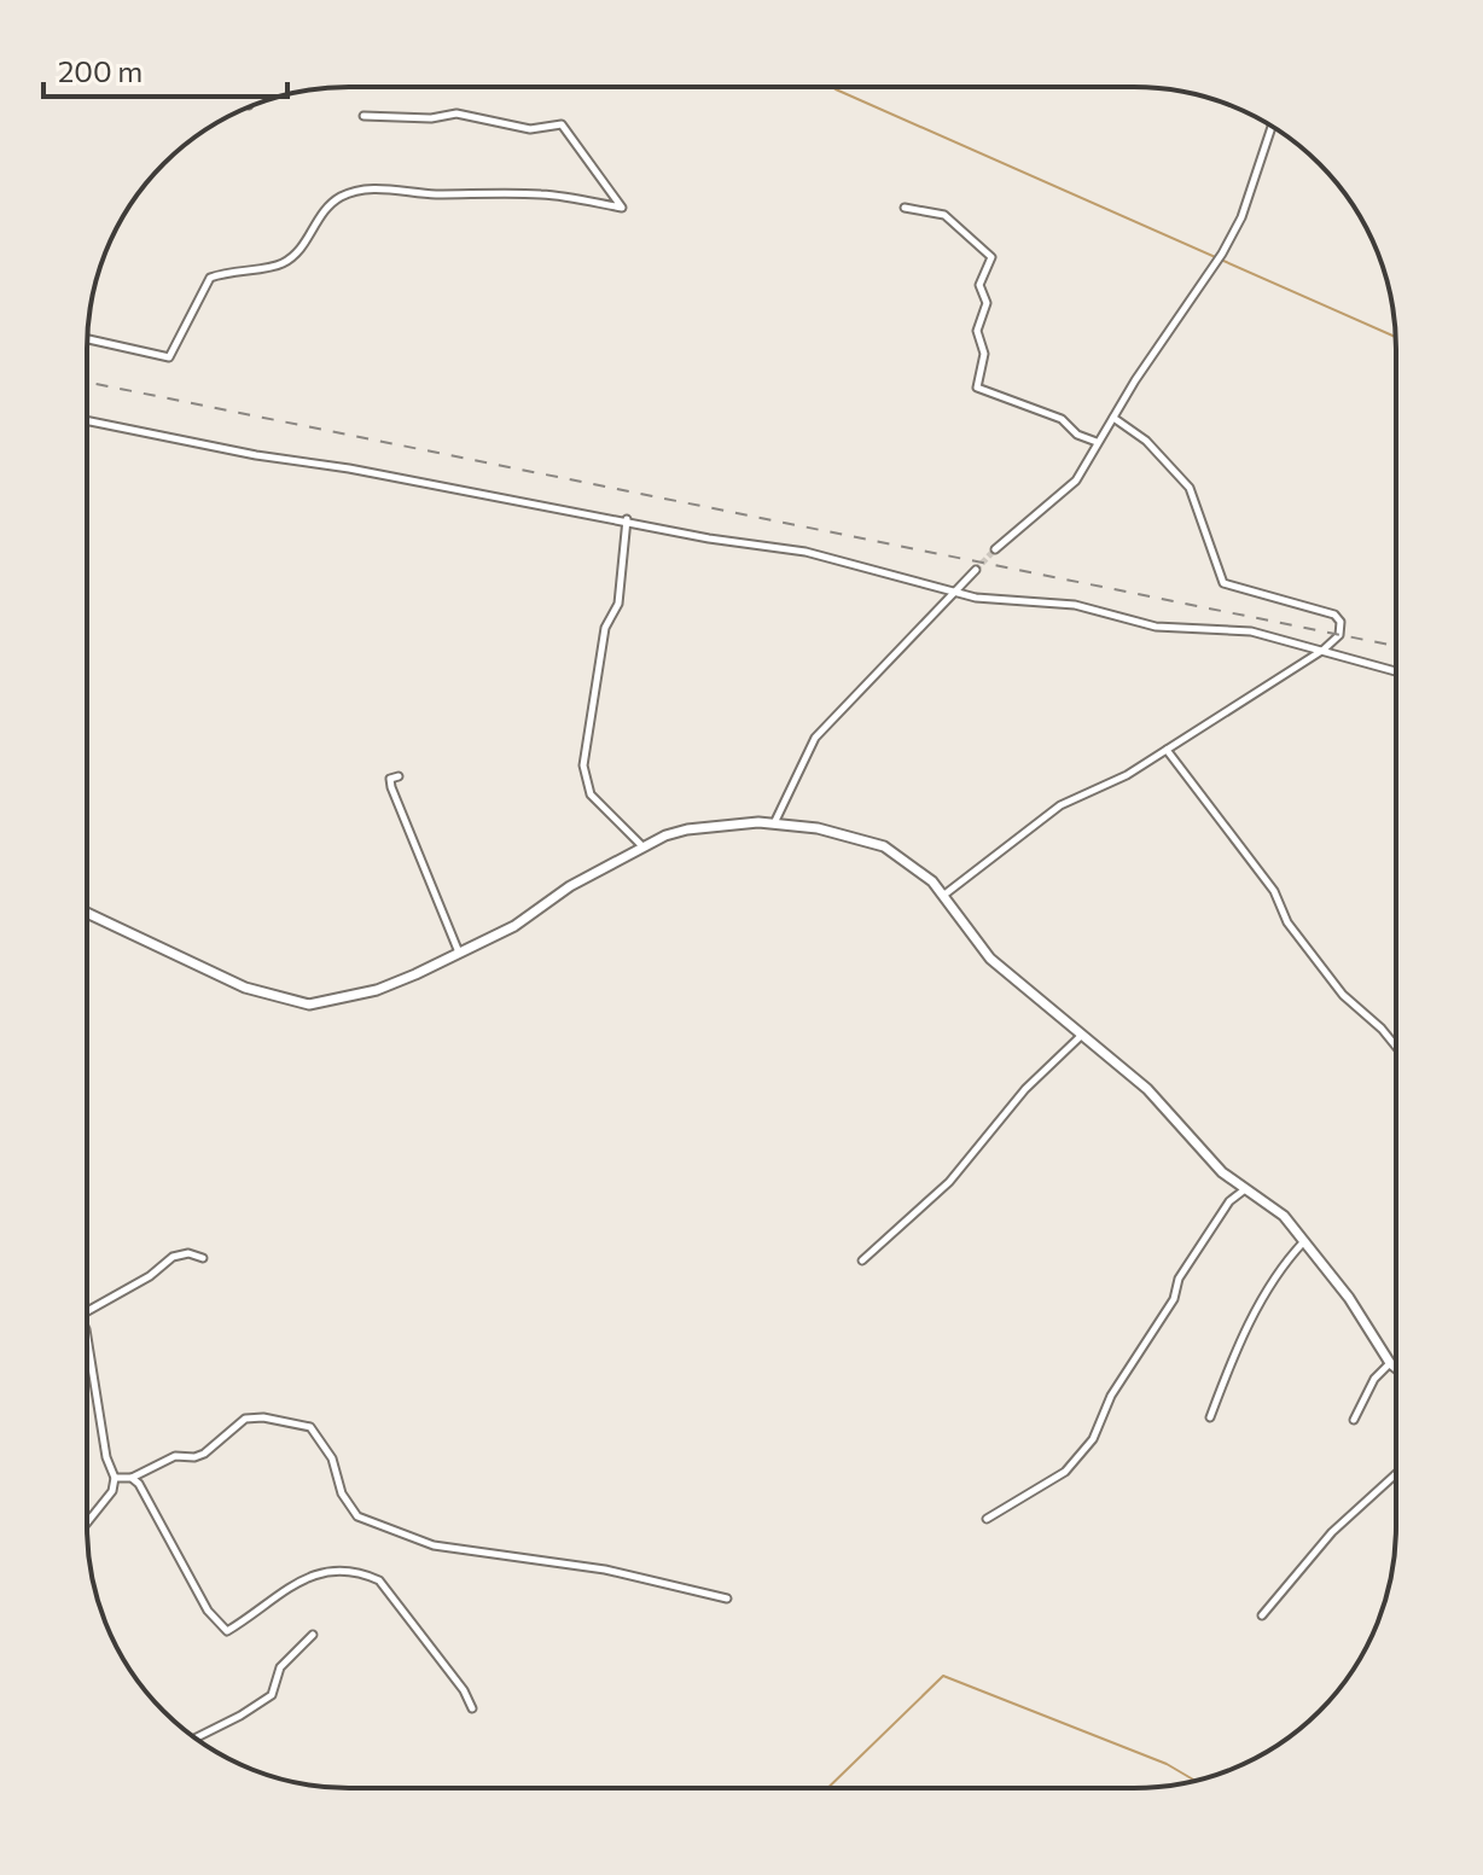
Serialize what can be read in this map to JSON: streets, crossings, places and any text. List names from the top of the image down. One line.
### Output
{"scale_bar":"200 m"}
